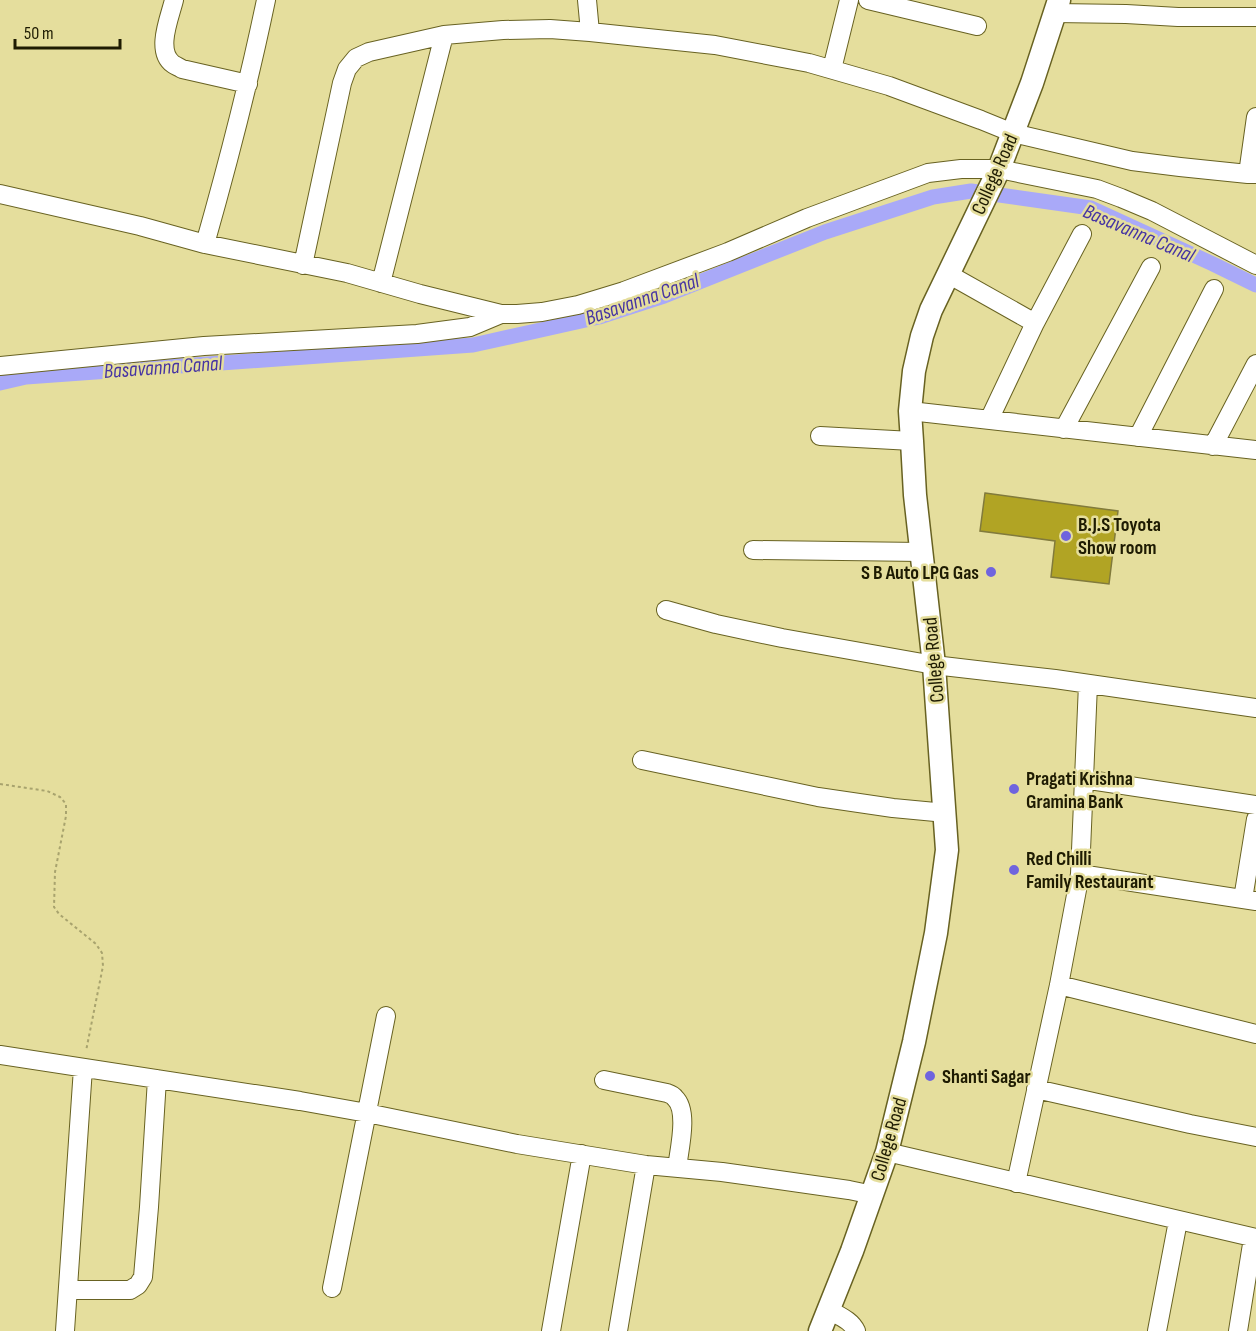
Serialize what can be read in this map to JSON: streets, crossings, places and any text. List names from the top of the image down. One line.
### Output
{"streets":{"main road":["College Road"]},"water":["Basavanna Canal"],"places":["B.J.S Toyota Show room","S B Auto LPG Gas","Pragati Krishna Gramina Bank","Red Chilli Family Restaurant","Shanti Sagar"],"scale_bar":"50 m"}
